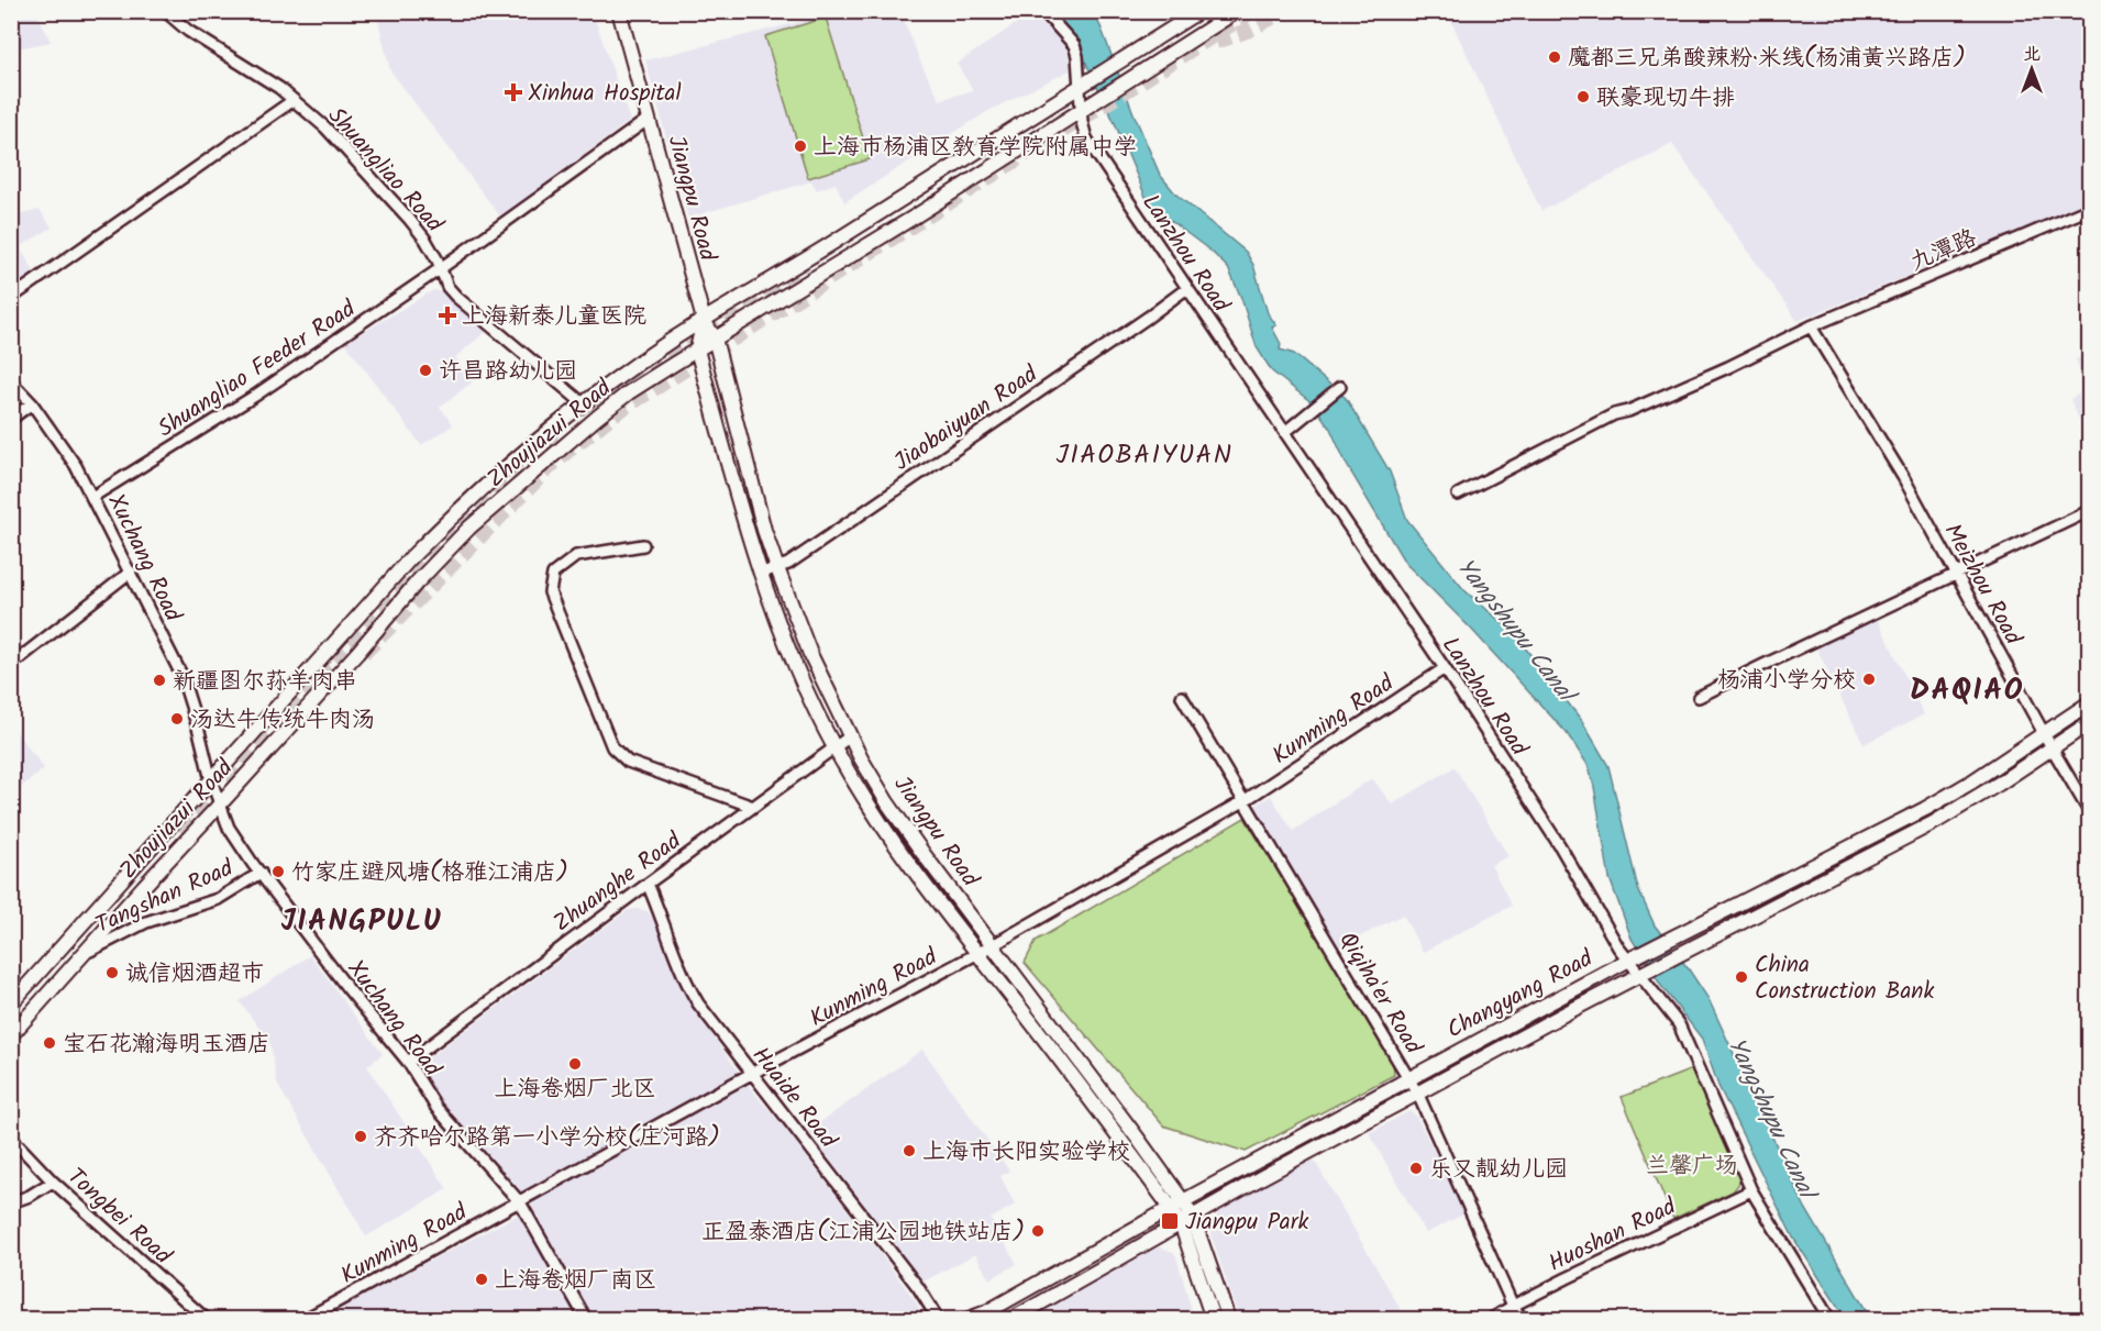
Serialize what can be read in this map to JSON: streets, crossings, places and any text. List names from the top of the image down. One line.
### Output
{"streets":{"main road":["Jiangpu Road","Zhoujiazui Road","Changyang Road"],"street":["Shuangliao Road","九潭路","Lanzhou Road","Shuangliao Feeder Road","Jiaobaiyuan Road","Xuchang Road","Meizhou Road","Kunming Road","Zhuanghe Road","Tangshan Road","Qiqiha'er Road","Huaide Road","Tongbei Road","Huoshan Road"]},"crossings":[["Shuangliao Road","Shuangliao Feeder Road"],["Shuangliao Road","Zhoujiazui Road"],["Jiangpu Road","Shuangliao Feeder Road"],["Jiangpu Road","Jiaobaiyuan Road"],["Jiangpu Road","Zhoujiazui Road"],["Jiangpu Road","Kunming Road"],["Jiangpu Road","Zhuanghe Road"],["Jiangpu Road","Changyang Road"],["九潭路","Meizhou Road"],["Lanzhou Road","Jiaobaiyuan Road"],["Lanzhou Road","Zhoujiazui Road"],["Lanzhou Road","Kunming Road"],["Lanzhou Road","Changyang Road"],["Lanzhou Road","Huoshan Road"],["Shuangliao Feeder Road","Xuchang Road"],["Zhoujiazui Road","Xuchang Road"],["Zhoujiazui Road","Tangshan Road"],["Xuchang Road","Kunming Road"],["Xuchang Road","Zhuanghe Road"],["Xuchang Road","Tangshan Road"],["Meizhou Road","Changyang Road"],["Kunming Road","Qiqiha'er Road"],["Kunming Road","Huaide Road"],["Zhuanghe Road","Huaide Road"],["Qiqiha'er Road","Changyang Road"],["Qiqiha'er Road","Huoshan Road"]],"districts":["JIAOBAIYUAN","DAQIAO","JIANGPULU"],"water":["Yangshupu Canal"],"parks":["兰馨广场"],"places":{"other":["魔都三兄弟酸辣粉·米线(杨浦黄兴路店)","联豪现切牛排","上海市杨浦区教育学院附属中学","许昌路幼儿园","杨浦小学分校","新疆图尔荪羊肉串","汤达牛传统牛肉汤","竹家庄避风塘(格雅江浦店)","诚信烟酒超市","China Construction Bank","宝石花瀚海明玉酒店","上海卷烟厂北区","齐齐哈尔路第一小学分校(庄河路)","上海市长阳实验学校","乐又靓幼儿园","正盈泰酒店(江浦公园地铁站店)","上海卷烟厂南区"],"health":["Xinhua Hospital","上海新泰儿童医院"],"transit":["Jiangpu Park"]},"north":"top"}
